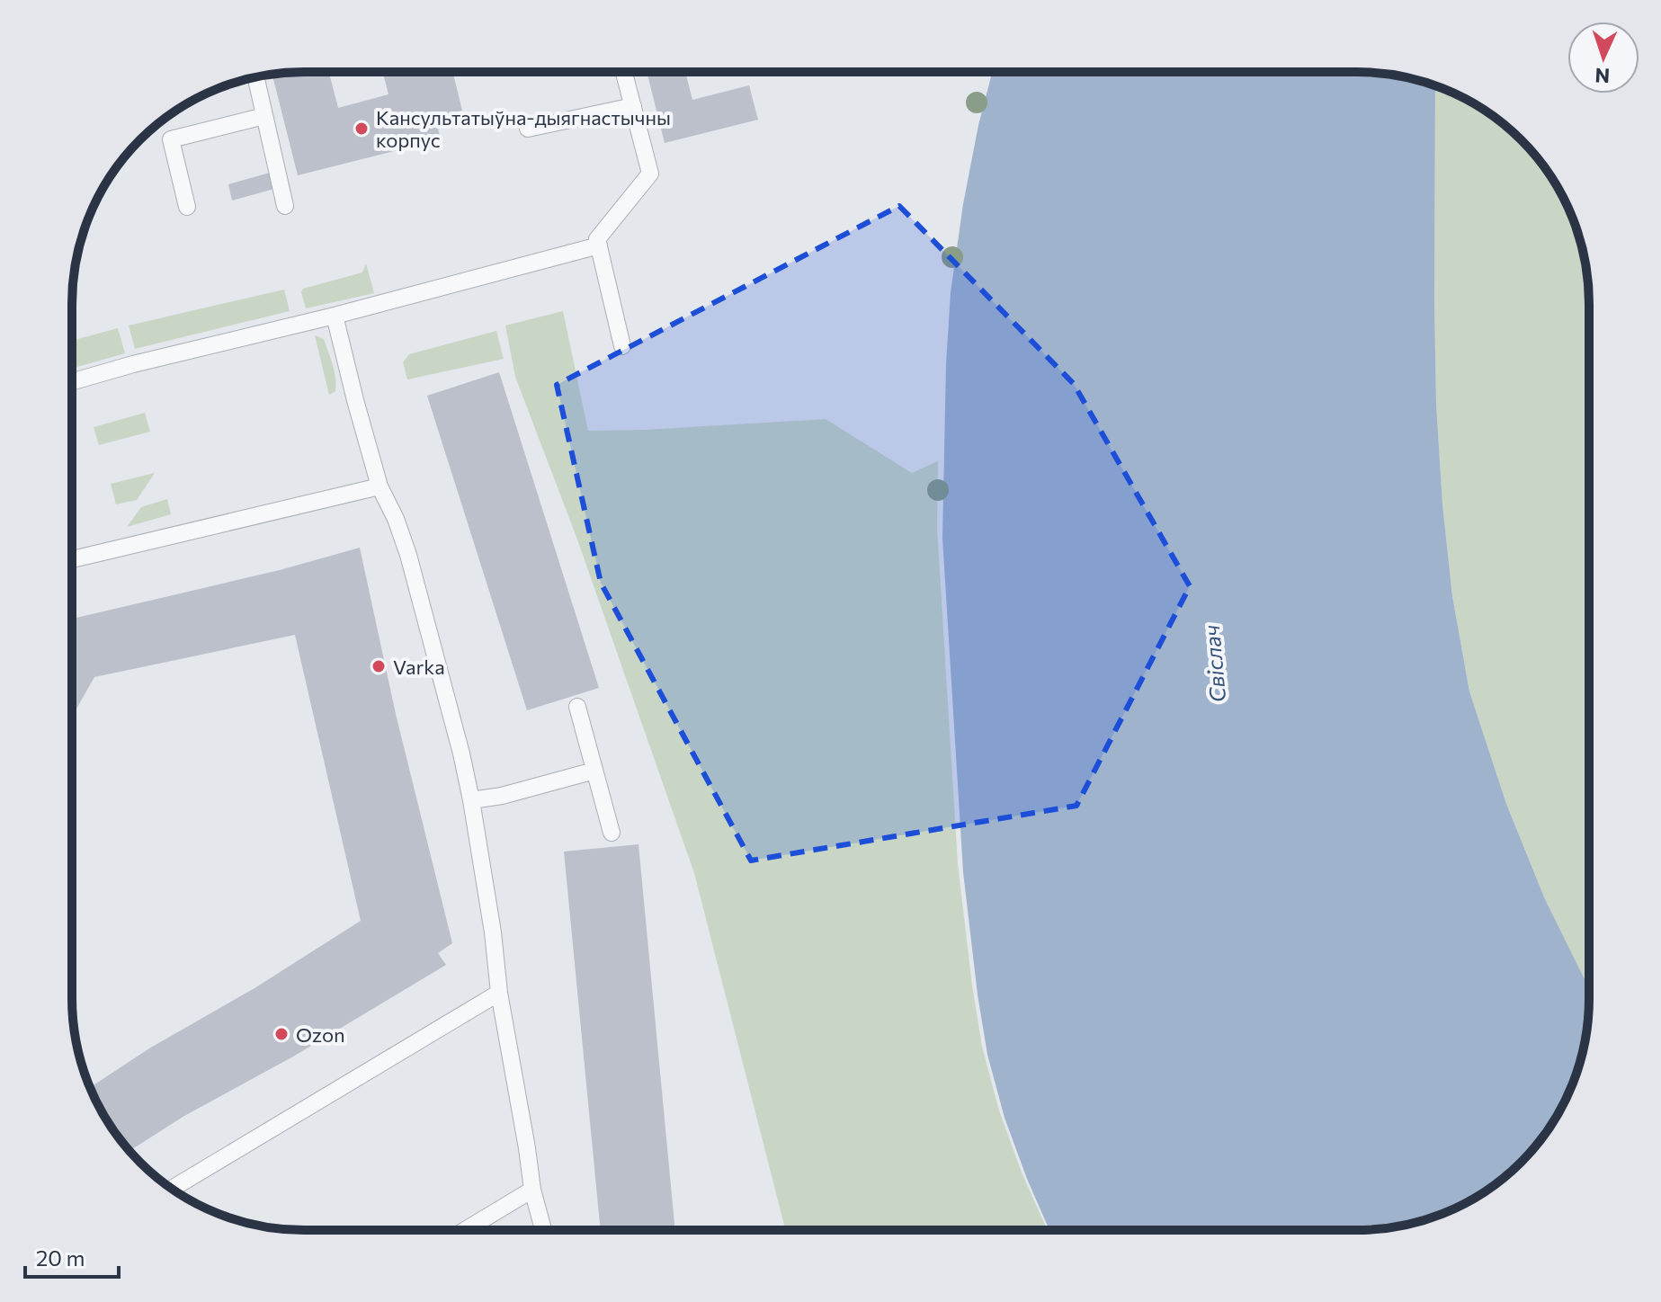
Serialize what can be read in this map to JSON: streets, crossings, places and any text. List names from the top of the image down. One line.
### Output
{"water":["Свіслач"],"places":["Кансультатыўна-дыягнастычны корпус","Varka","Ozon"],"scale_bar":"20 m","north":"bottom"}
